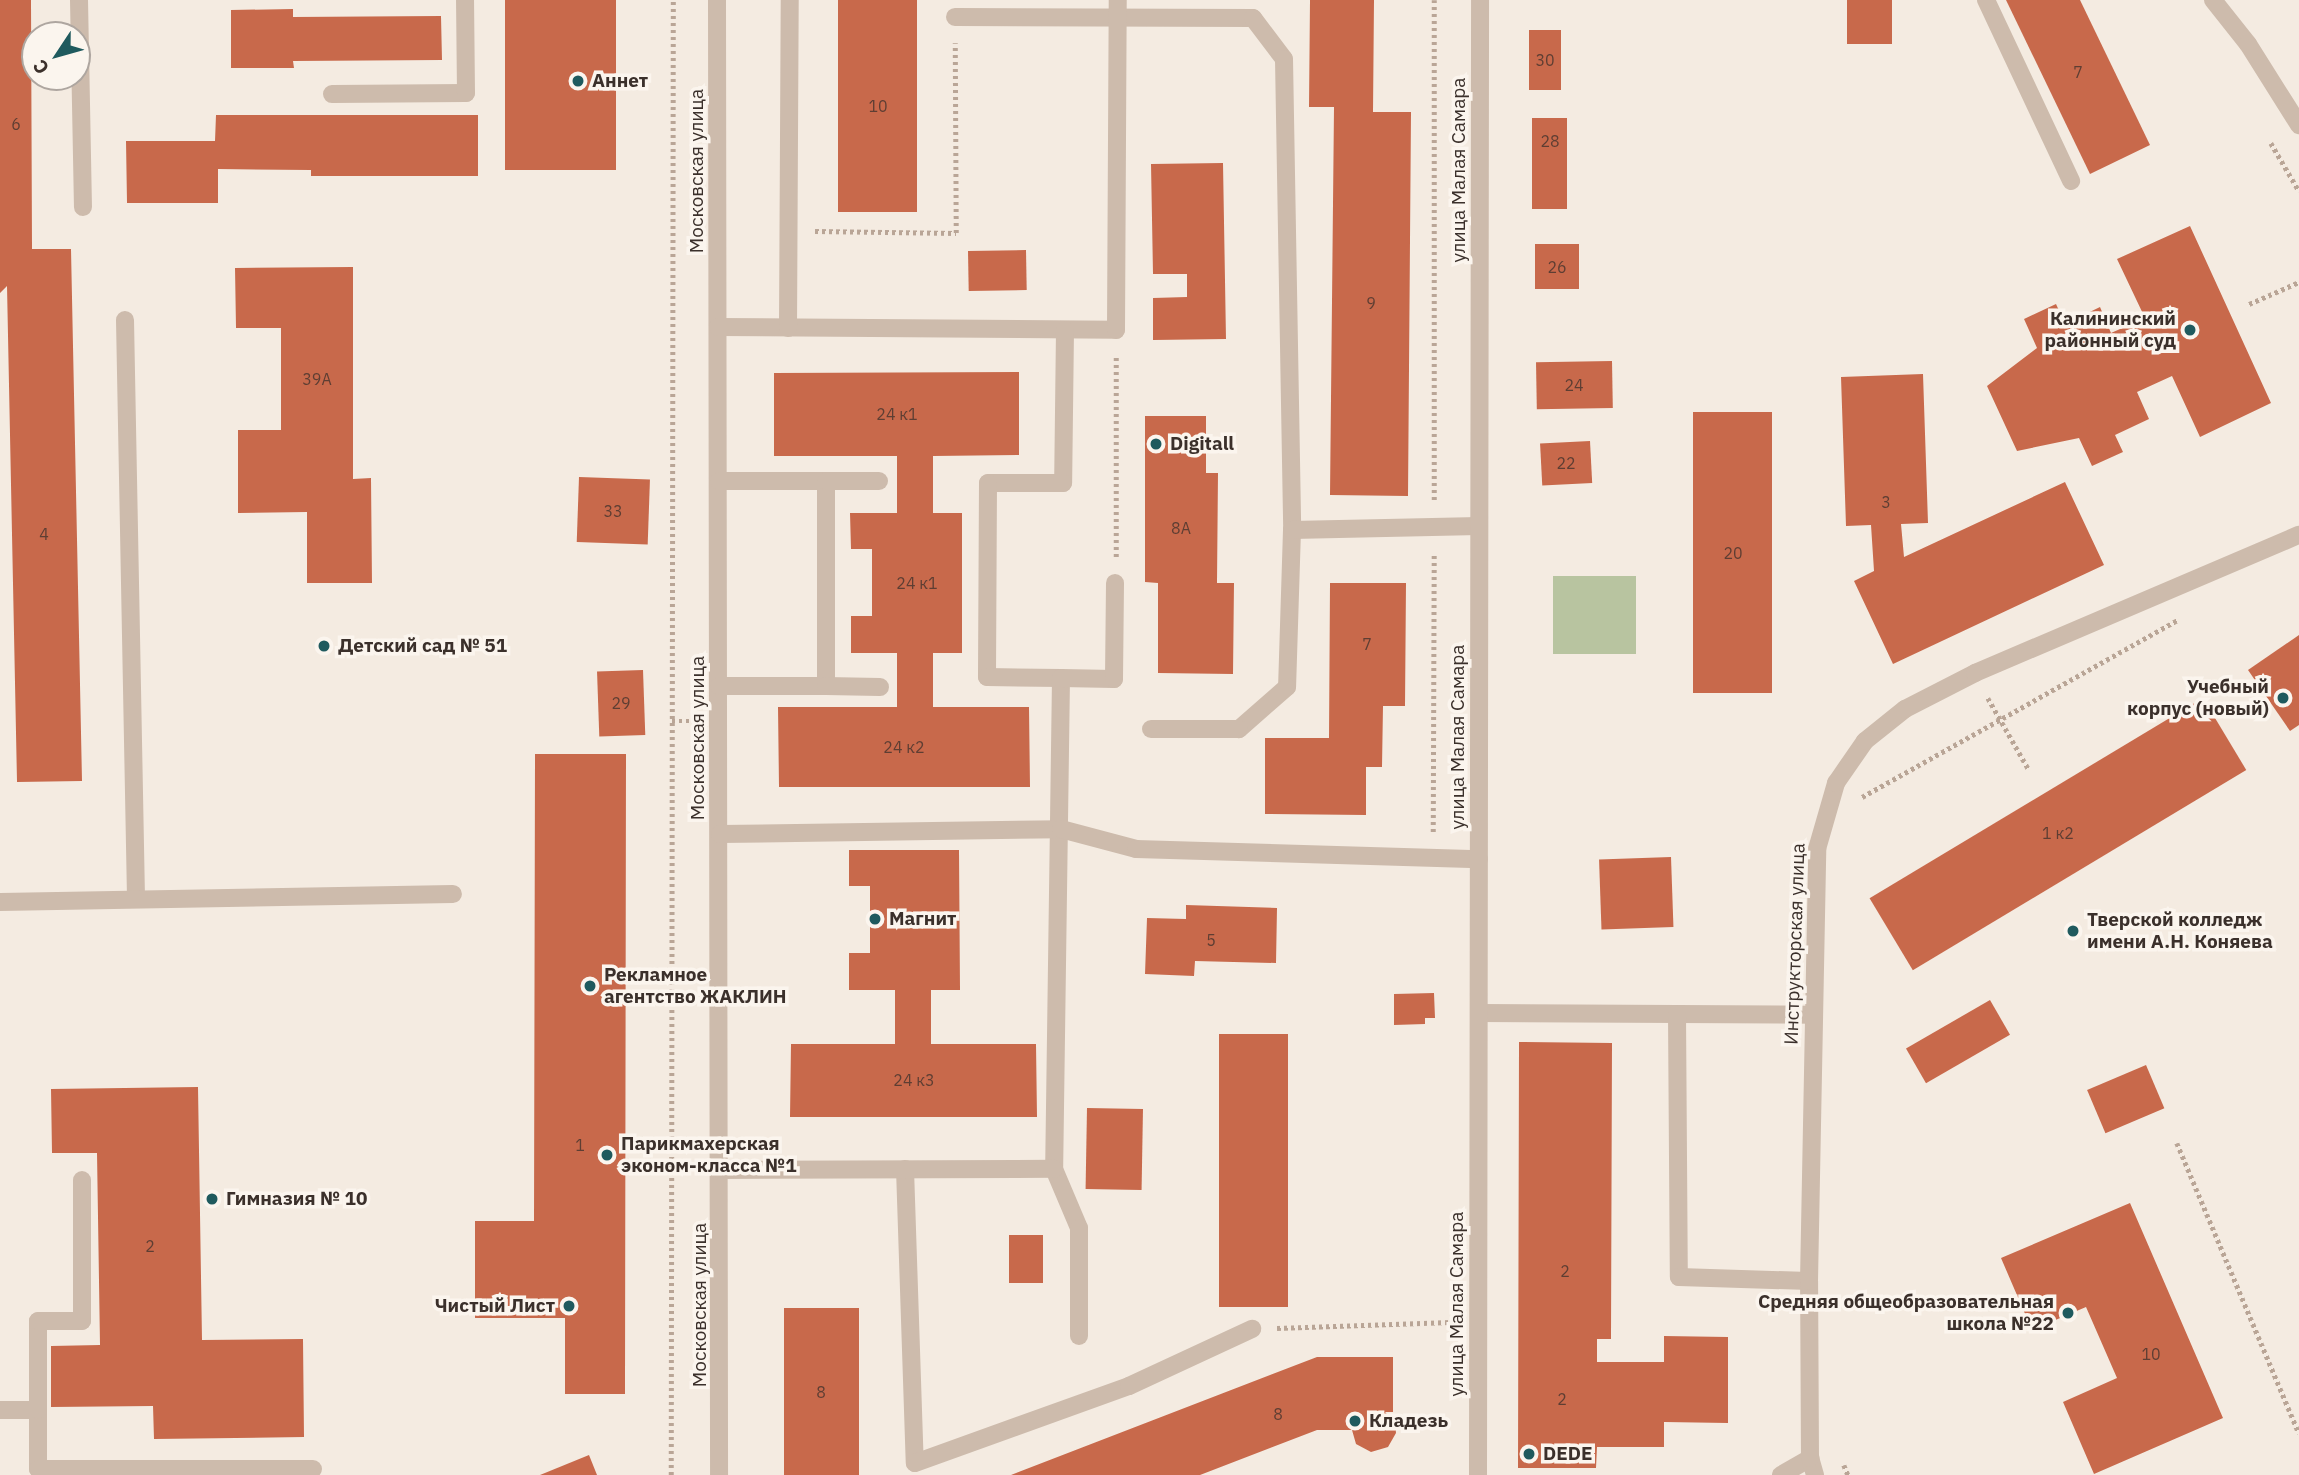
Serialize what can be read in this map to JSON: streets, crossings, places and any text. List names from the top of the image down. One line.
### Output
{"streets":{"street":["улица Малая Самара","Московская улица","Инструкторская улица"]},"places":["Аннет","Калининский районный суд","Digitall","Детский сад № 51","Учебный корпус (новый)","Магнит","Тверской колледж имени А.Н. Коняева","Рекламное агентство ЖАКЛИН","Парикмахерская эконом-класса №1","Гимназия № 10","Чистый Лист","Средняя общеобразовательная школа №22","Кладезь","DEDE"],"house_numbers":["30","7","10","6","28","26","9","39А","24","24 к1","22","3","33","8А","4","20","24 к1","7","29","24 к2","1 к2","5","24 к3","1","2","2","10","8","2","8"],"north":"bottom left"}
